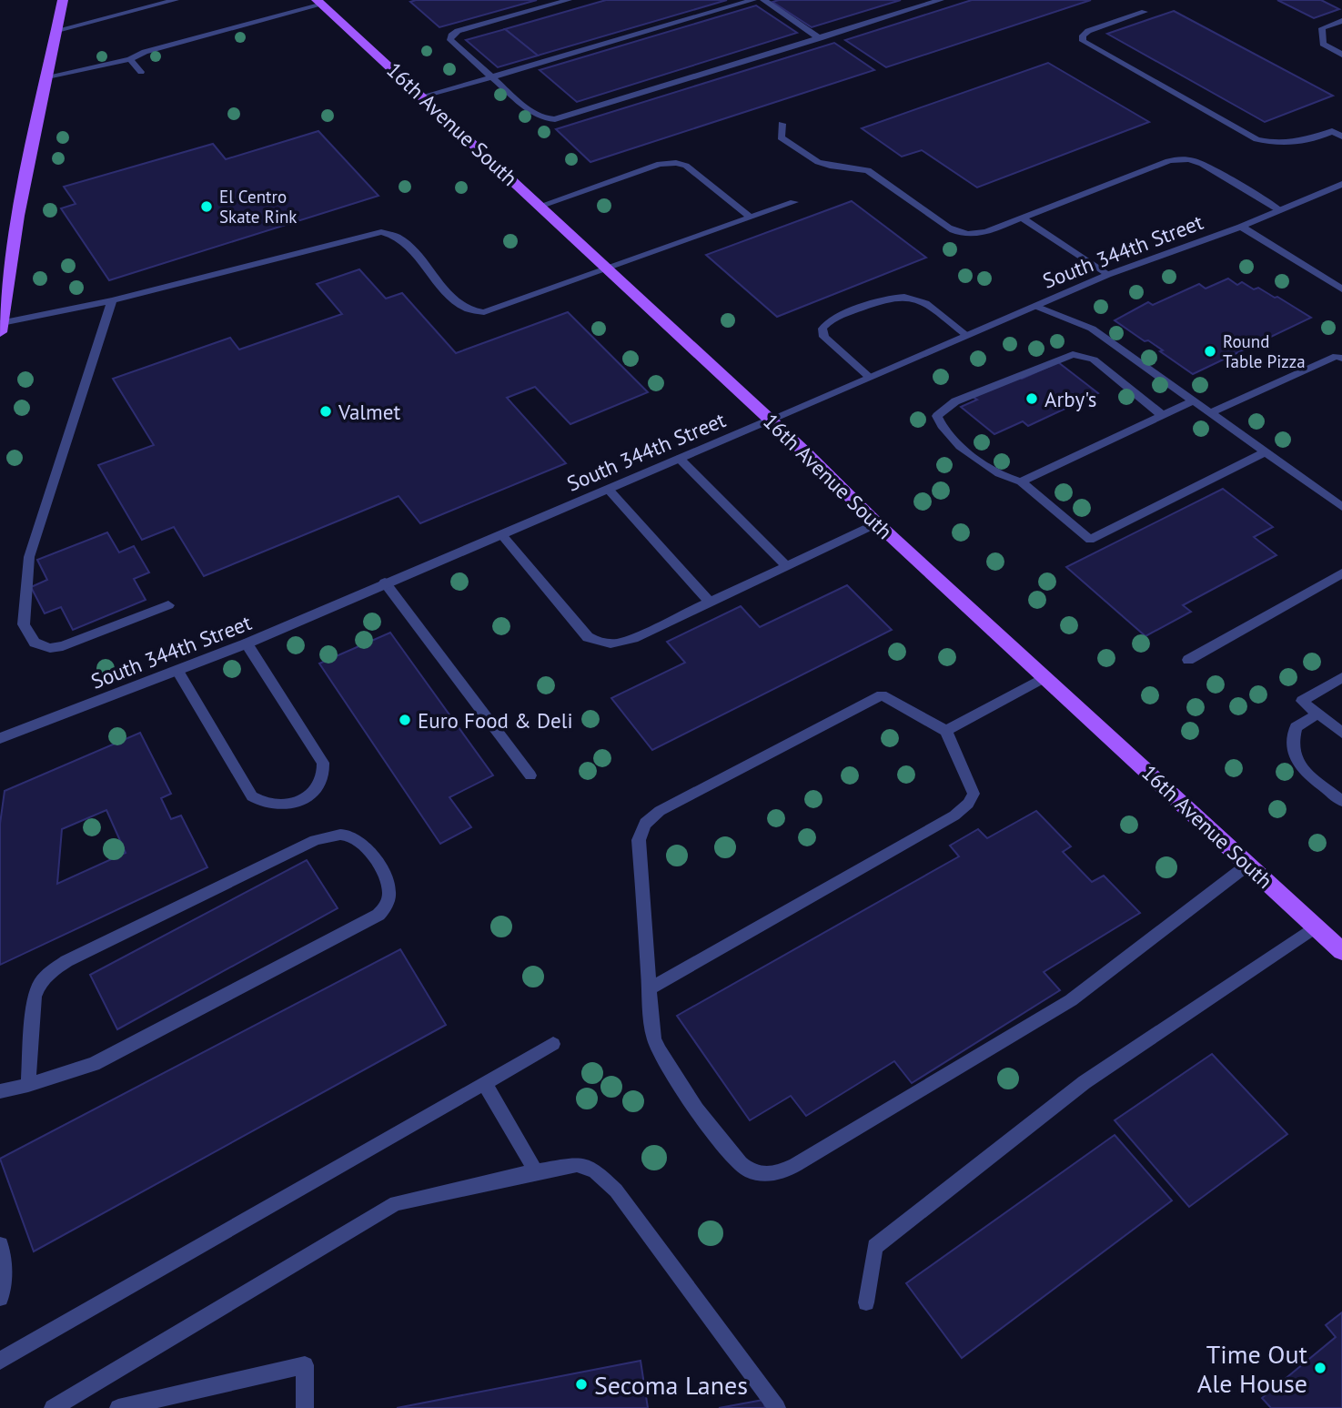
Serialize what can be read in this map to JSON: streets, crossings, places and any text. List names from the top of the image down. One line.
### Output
{"streets":{"main road":["16th Avenue South"],"street":["South 344th Street"]},"crossings":[["16th Avenue South","South 344th Street"]],"places":["El Centro Skate Rink","Round Table Pizza","Arby's","Valmet","Euro Food & Deli","Time Out Ale House","Secoma Lanes"]}
